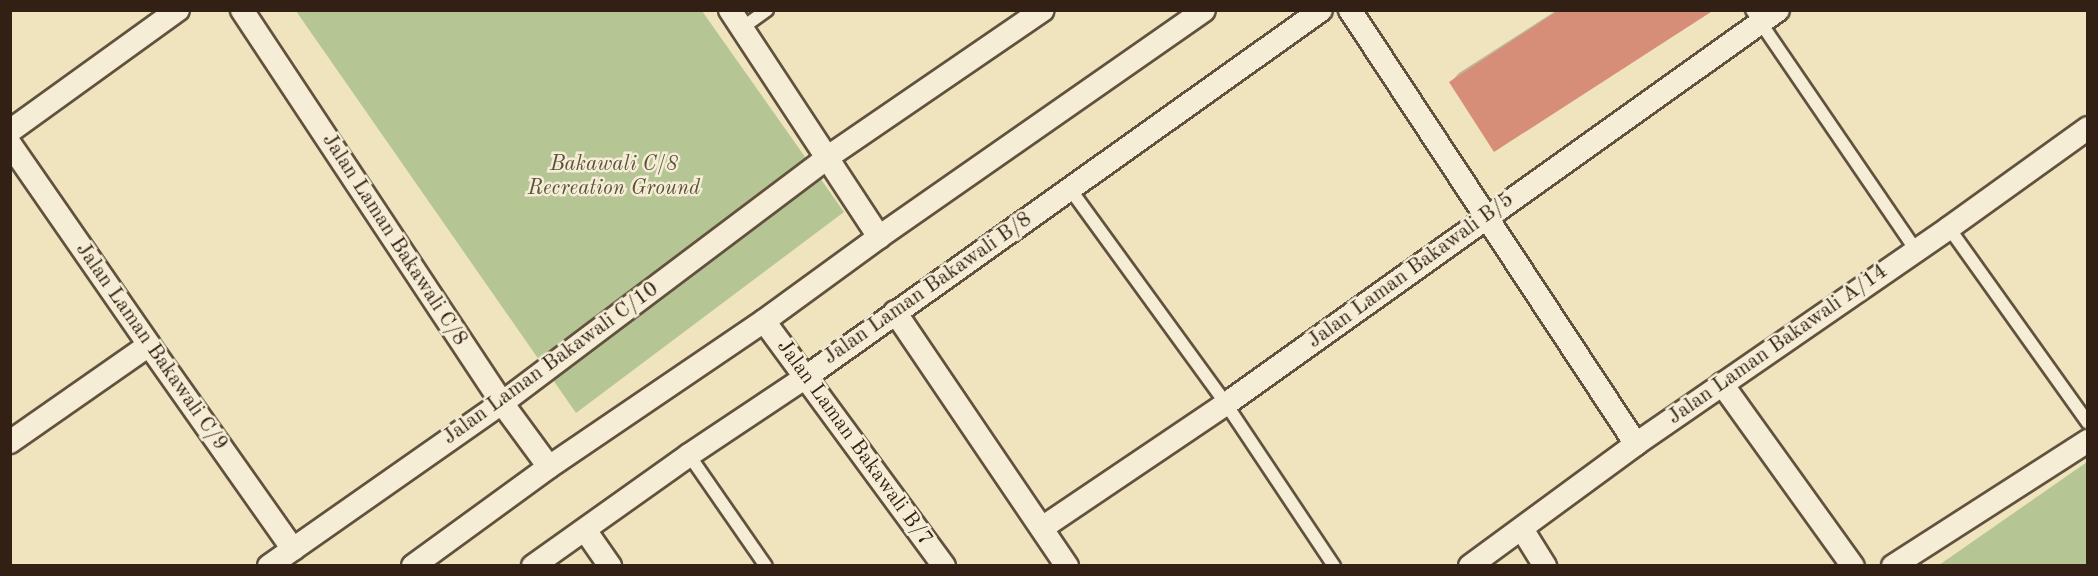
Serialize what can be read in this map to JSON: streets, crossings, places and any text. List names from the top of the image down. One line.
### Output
{"streets":{"street":["Jalan Laman Bakawali C/8","Jalan Laman Bakawali B/5","Jalan Laman Bakawali B/8","Jalan Laman Bakawali A/14","Jalan Laman Bakawali C/9","Jalan Laman Bakawali C/10","Jalan Laman Bakawali B/7"]},"crossings":[["Jalan Laman Bakawali C/8","Jalan Laman Bakawali C/10"],["Jalan Laman Bakawali B/8","Jalan Laman Bakawali B/7"],["Jalan Laman Bakawali C/9","Jalan Laman Bakawali C/10"]],"parks":["Bakawali C/8 Recreation Ground"]}
